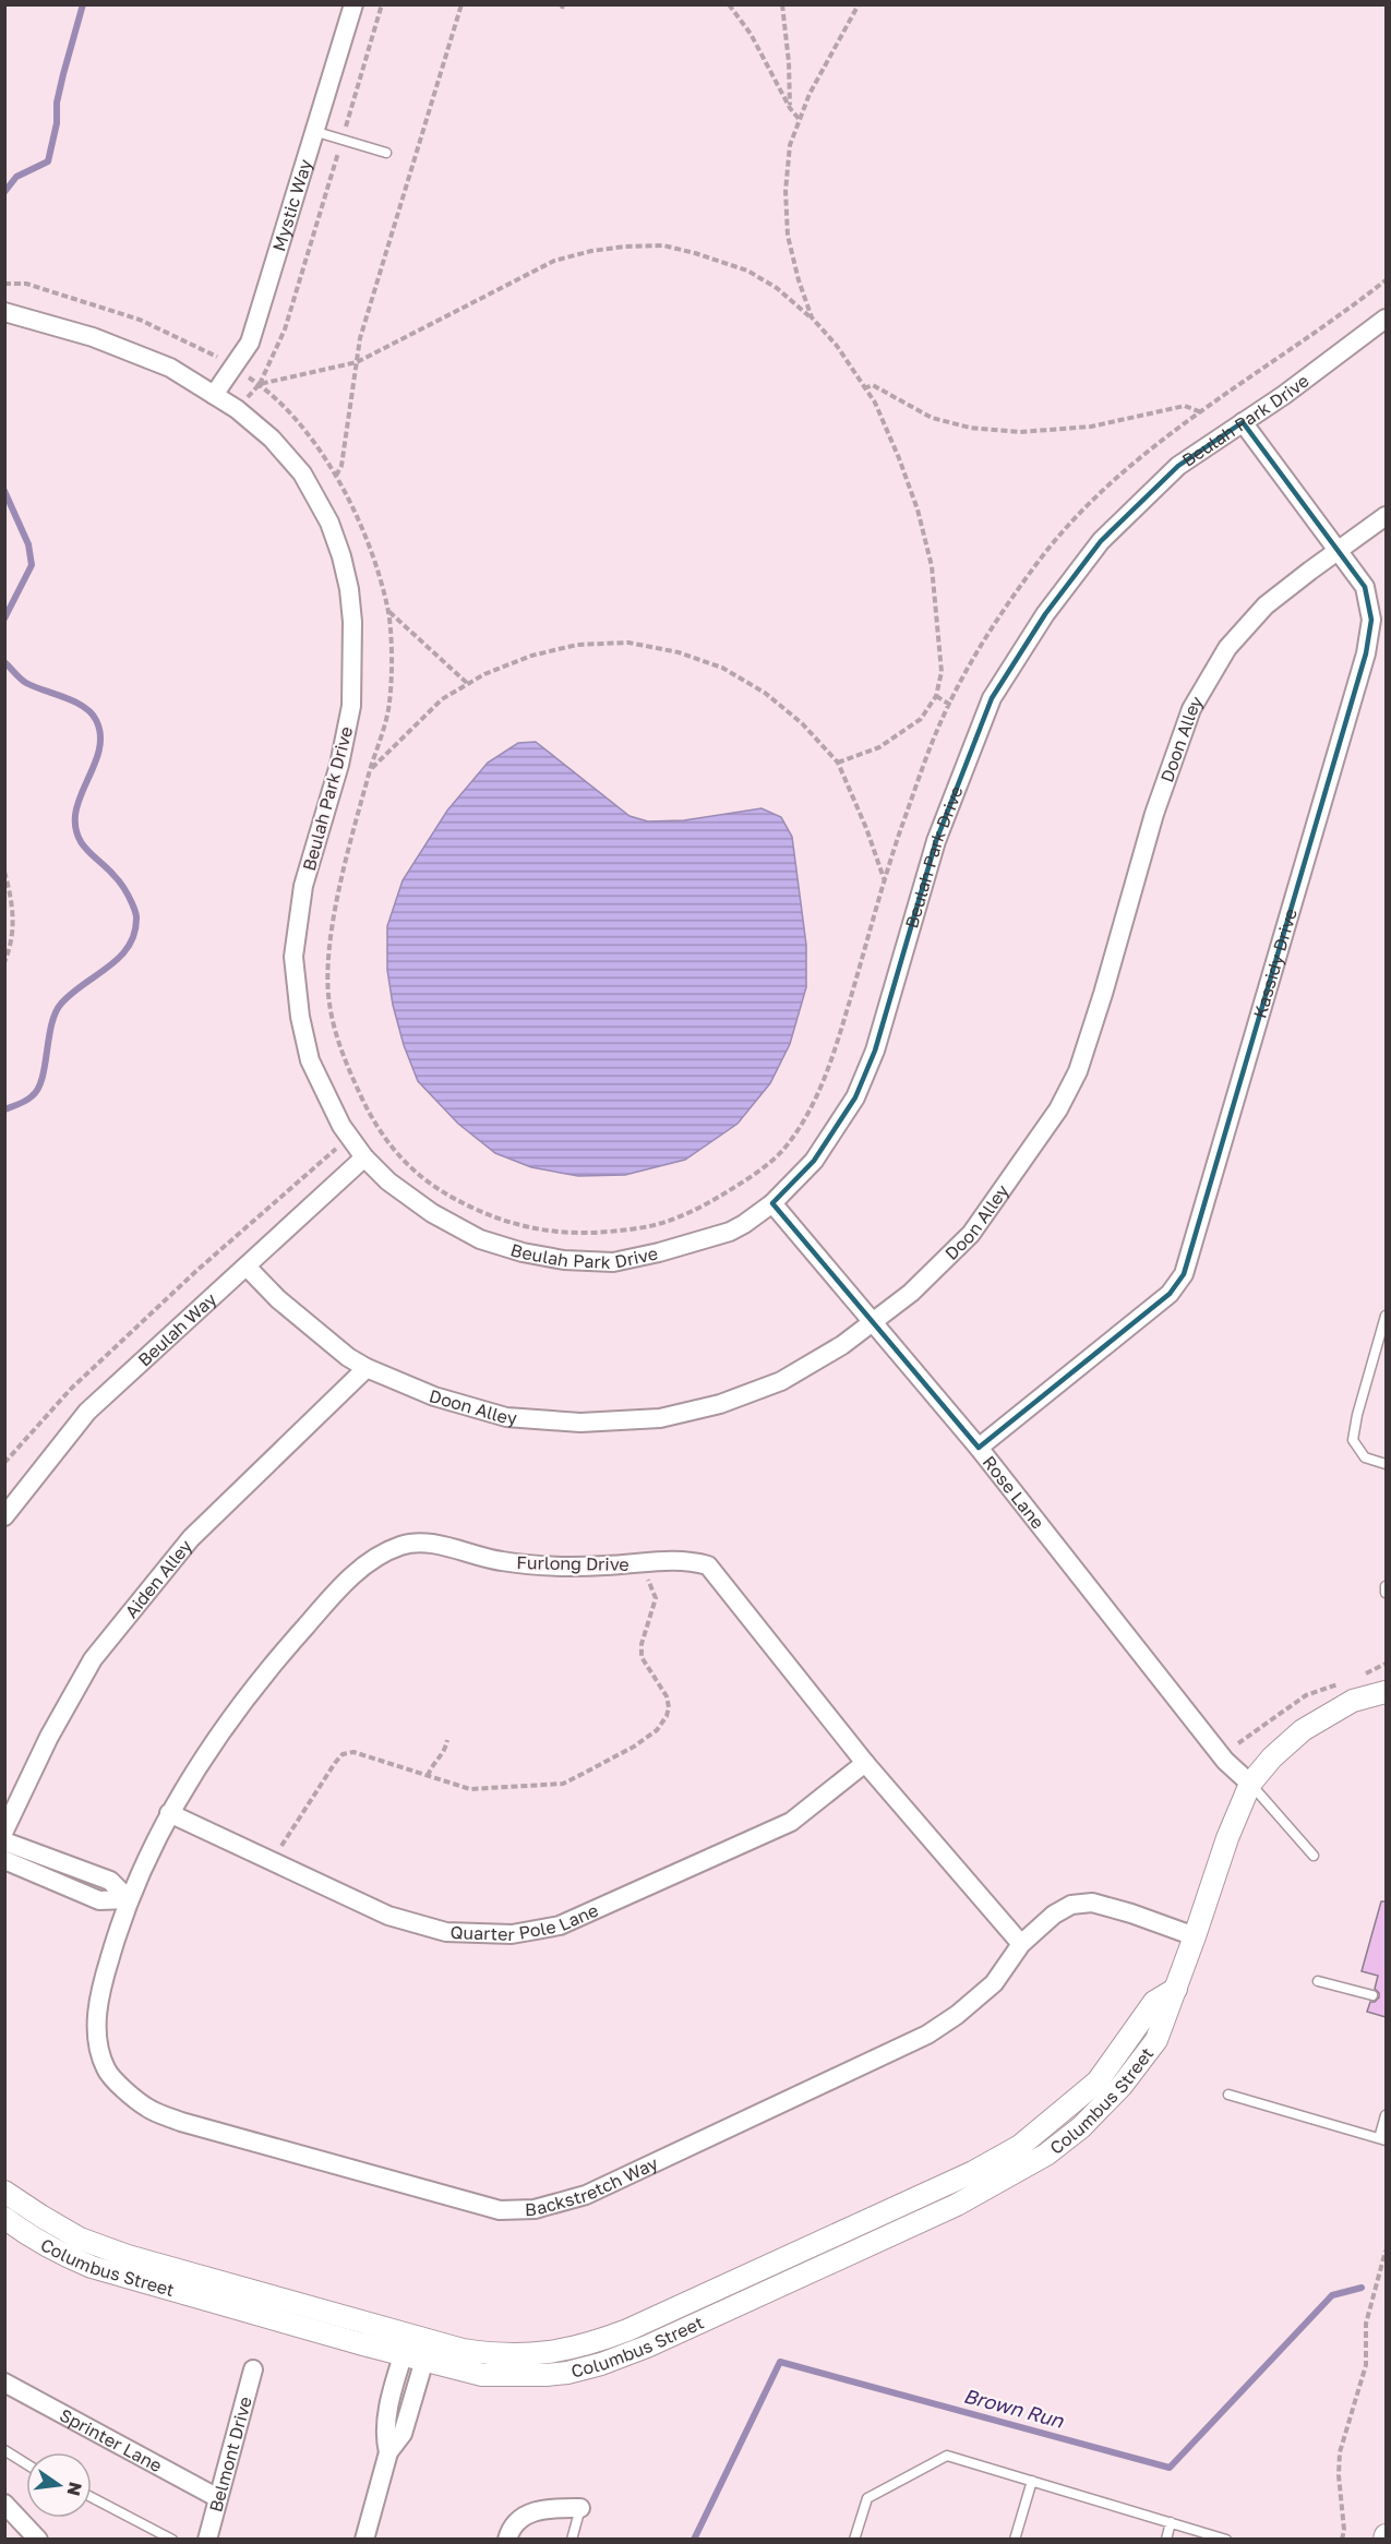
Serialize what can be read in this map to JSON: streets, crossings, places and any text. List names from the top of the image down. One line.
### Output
{"streets":{"street":["Mystic Way","Beulah Park Drive","Doon Alley","Kassidy Drive","Beulah Way","Rose Lane","Furlong Drive","Aiden Alley","Quarter Pole Lane","Columbus Street","Backstretch Way","Sprinter Lane","Belmont Drive"]},"crossings":[["Mystic Way","Beulah Park Drive"],["Beulah Park Drive","Kassidy Drive"],["Beulah Park Drive","Beulah Way"],["Beulah Park Drive","Rose Lane"],["Doon Alley","Kassidy Drive"],["Doon Alley","Beulah Way"],["Doon Alley","Rose Lane"],["Doon Alley","Aiden Alley"],["Kassidy Drive","Rose Lane"],["Rose Lane","Columbus Street"],["Furlong Drive","Quarter Pole Lane"],["Furlong Drive","Backstretch Way"],["Columbus Street","Backstretch Way"],["Sprinter Lane","Belmont Drive"]],"water":["Brown Run"],"north":"right"}
